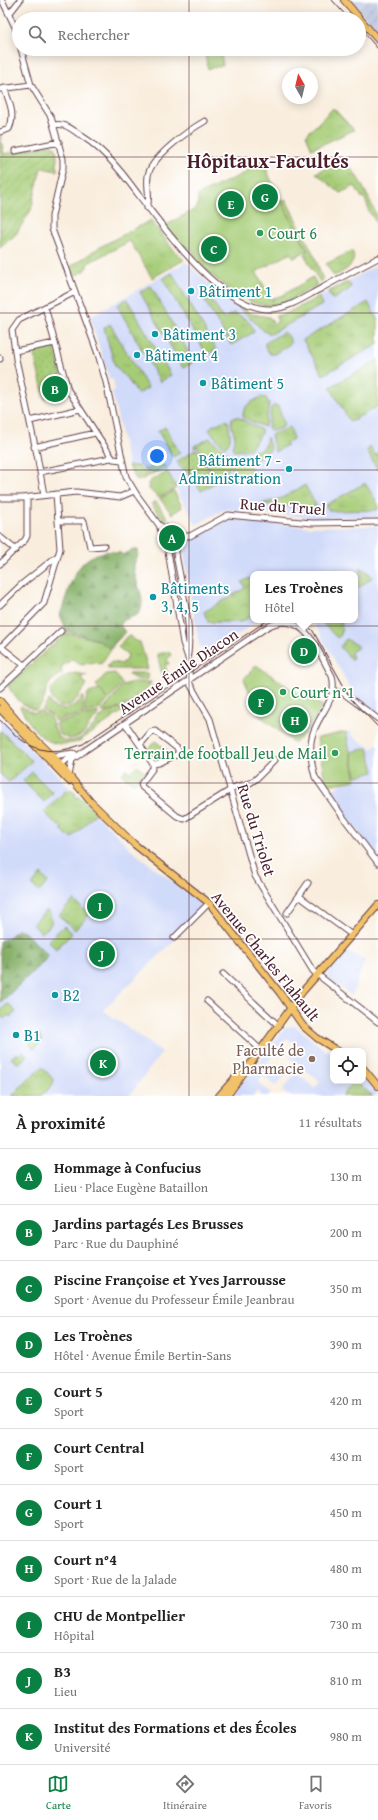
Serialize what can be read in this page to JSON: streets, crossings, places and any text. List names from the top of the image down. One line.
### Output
{"streets":{"main road":["Avenue Charles Flahault"],"street":["Rue du Truel","Avenue Émile Diacon","Rue du Triolet"]},"crossings":[["Avenue Émile Diacon","Rue du Triolet"],["Avenue Émile Diacon","Avenue Charles Flahault"]],"districts":["Hôpitaux-Facultés"],"places":["Court 6","Bâtiment 1","Bâtiment 3","Bâtiment 4","Bâtiment 5","Bâtiment 7 - Administration","Bâtiments 3, 4, 5","Court n°1","Terrain de football Jeu de Mail","B2","B1","Faculté de Pharmacie"],"north":"top","page":{"search":"Rechercher","pins":["G","E","C","B","A","D","F","H","I","J","K"],"popup":["Les Troènes","Hôtel"],"heading":["À proximité","11 résultats"],"list":[{"mark":"A","name":"Hommage à Confucius","note":"Lieu · Place Eugène Bataillon","value":"130 m"},{"mark":"B","name":"Jardins partagés Les Brusses","note":"Parc · Rue du Dauphiné","value":"200 m"},{"mark":"C","name":"Piscine Françoise et Yves Jarrousse","note":"Sport · Avenue du Professeur Émile Jeanbrau","value":"350 m"},{"mark":"D","name":"Les Troènes","note":"Hôtel · Avenue Émile Bertin-Sans","value":"390 m"},{"mark":"E","name":"Court 5","note":"Sport","value":"420 m"},{"mark":"F","name":"Court Central","note":"Sport","value":"430 m"},{"mark":"G","name":"Court 1","note":"Sport","value":"450 m"},{"mark":"H","name":"Court n°4","note":"Sport · Rue de la Jalade","value":"480 m"},{"mark":"I","name":"CHU de Montpellier","note":"Hôpital","value":"730 m"},{"mark":"J","name":"B3","note":"Lieu","value":"810 m"},{"mark":"K","name":"Institut des Formations et des Écoles","note":"Université","value":"980 m"}],"nav":["Carte","Itinéraire","Favoris"]}}
